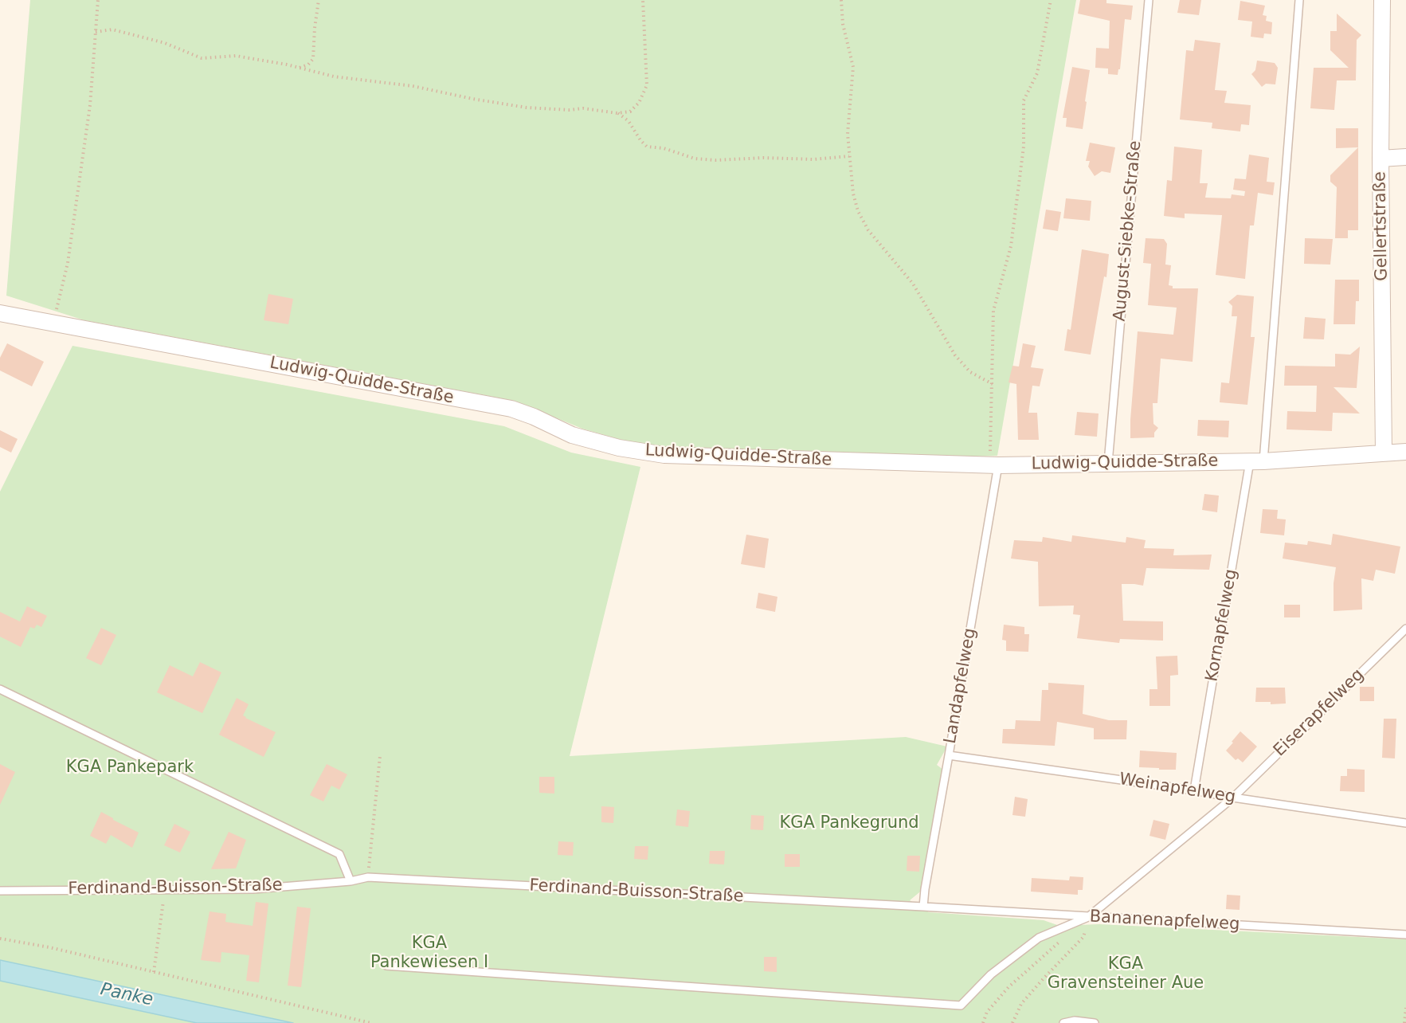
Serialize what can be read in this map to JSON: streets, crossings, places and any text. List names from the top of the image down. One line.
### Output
{"streets":{"street":["Gellertstraße","Ludwig-Quidde-Straße"],"lane":["August-Siebke-Straße","Kornapfelweg","Landapfelweg","Eiserapfelweg","Weinapfelweg","Ferdinand-Buisson-Straße","Bananenapfelweg"]},"crossings":[["Gellertstraße","Ludwig-Quidde-Straße"],["August-Siebke-Straße","Ludwig-Quidde-Straße"],["Ludwig-Quidde-Straße","Kornapfelweg"],["Ludwig-Quidde-Straße","Landapfelweg"],["Kornapfelweg","Weinapfelweg"],["Landapfelweg","Weinapfelweg"],["Landapfelweg","Ferdinand-Buisson-Straße"],["Landapfelweg","Bananenapfelweg"],["Eiserapfelweg","Weinapfelweg"],["Eiserapfelweg","Bananenapfelweg"],["Ferdinand-Buisson-Straße","Bananenapfelweg"]],"water":["Panke"],"parks":["KGA Pankepark","KGA Pankegrund","KGA Pankewiesen I","KGA Gravensteiner Aue"]}
